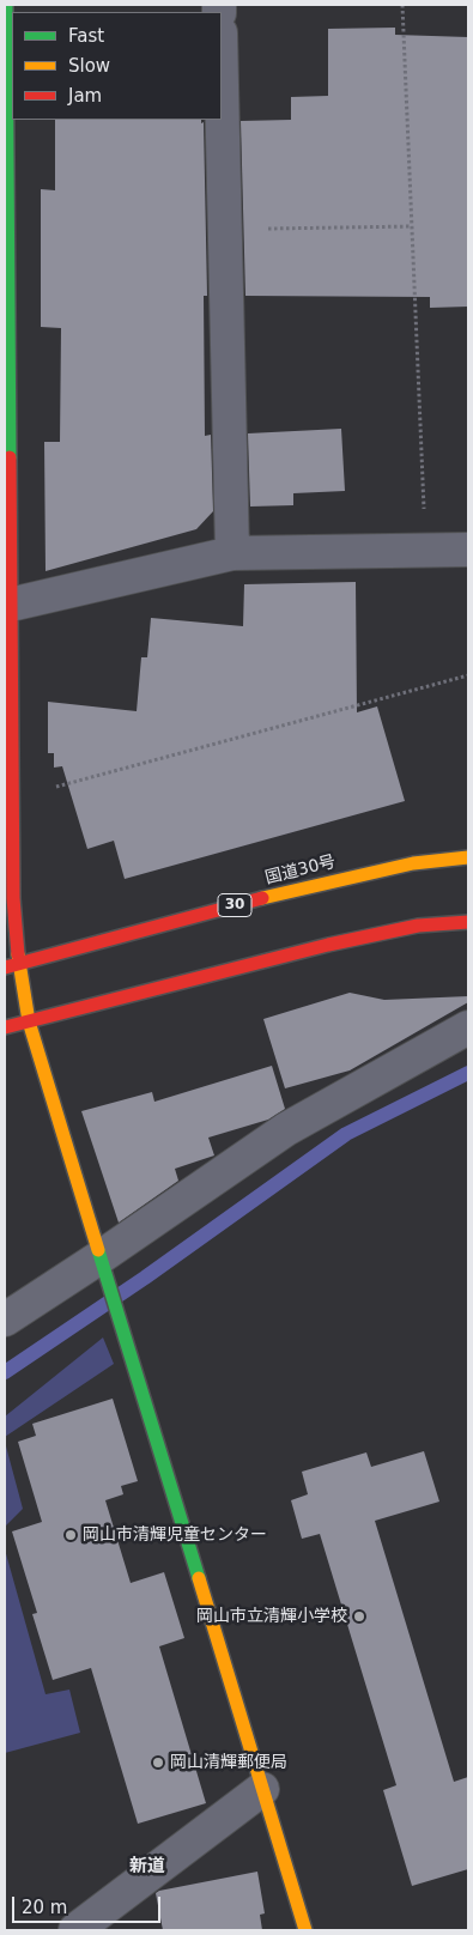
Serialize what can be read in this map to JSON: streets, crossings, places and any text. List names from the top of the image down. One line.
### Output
{"streets":{"main road":["国道30号","30"]},"districts":["新道"],"places":["岡山市清輝児童センター","岡山市立清輝小学校","岡山清輝郵便局"],"legend":["Fast","Slow","Jam"],"scale_bar":"20 m"}
